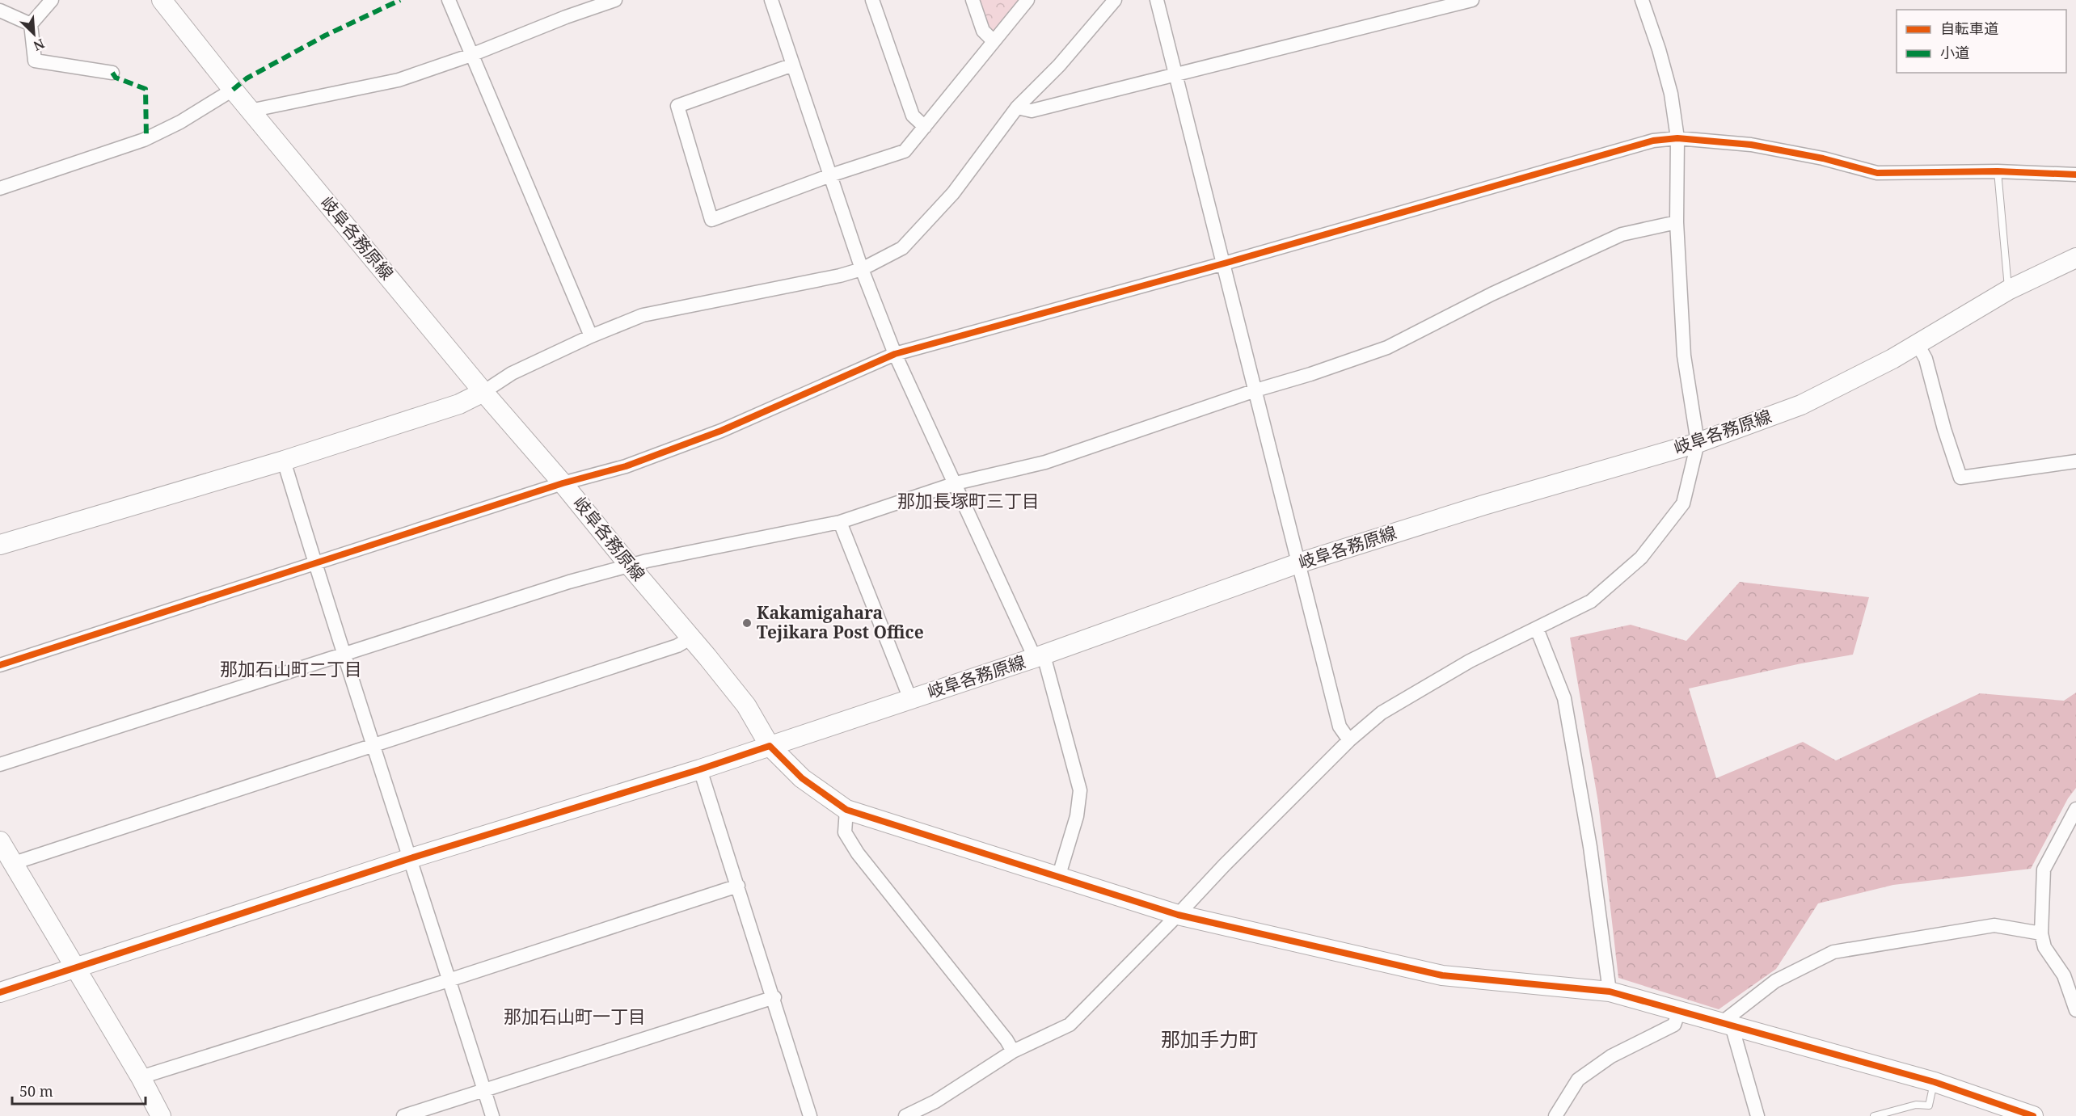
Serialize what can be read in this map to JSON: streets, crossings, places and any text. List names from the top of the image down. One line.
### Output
{"streets":{"street":["岐阜各務原線"]},"districts":["那加長塚町三丁目","那加石山町二丁目","那加石山町一丁目","那加手力町"],"places":["Kakamigahara Tejikara Post Office"],"legend":["自転車道","小道"],"scale_bar":"50 m","north":"bottom right"}
